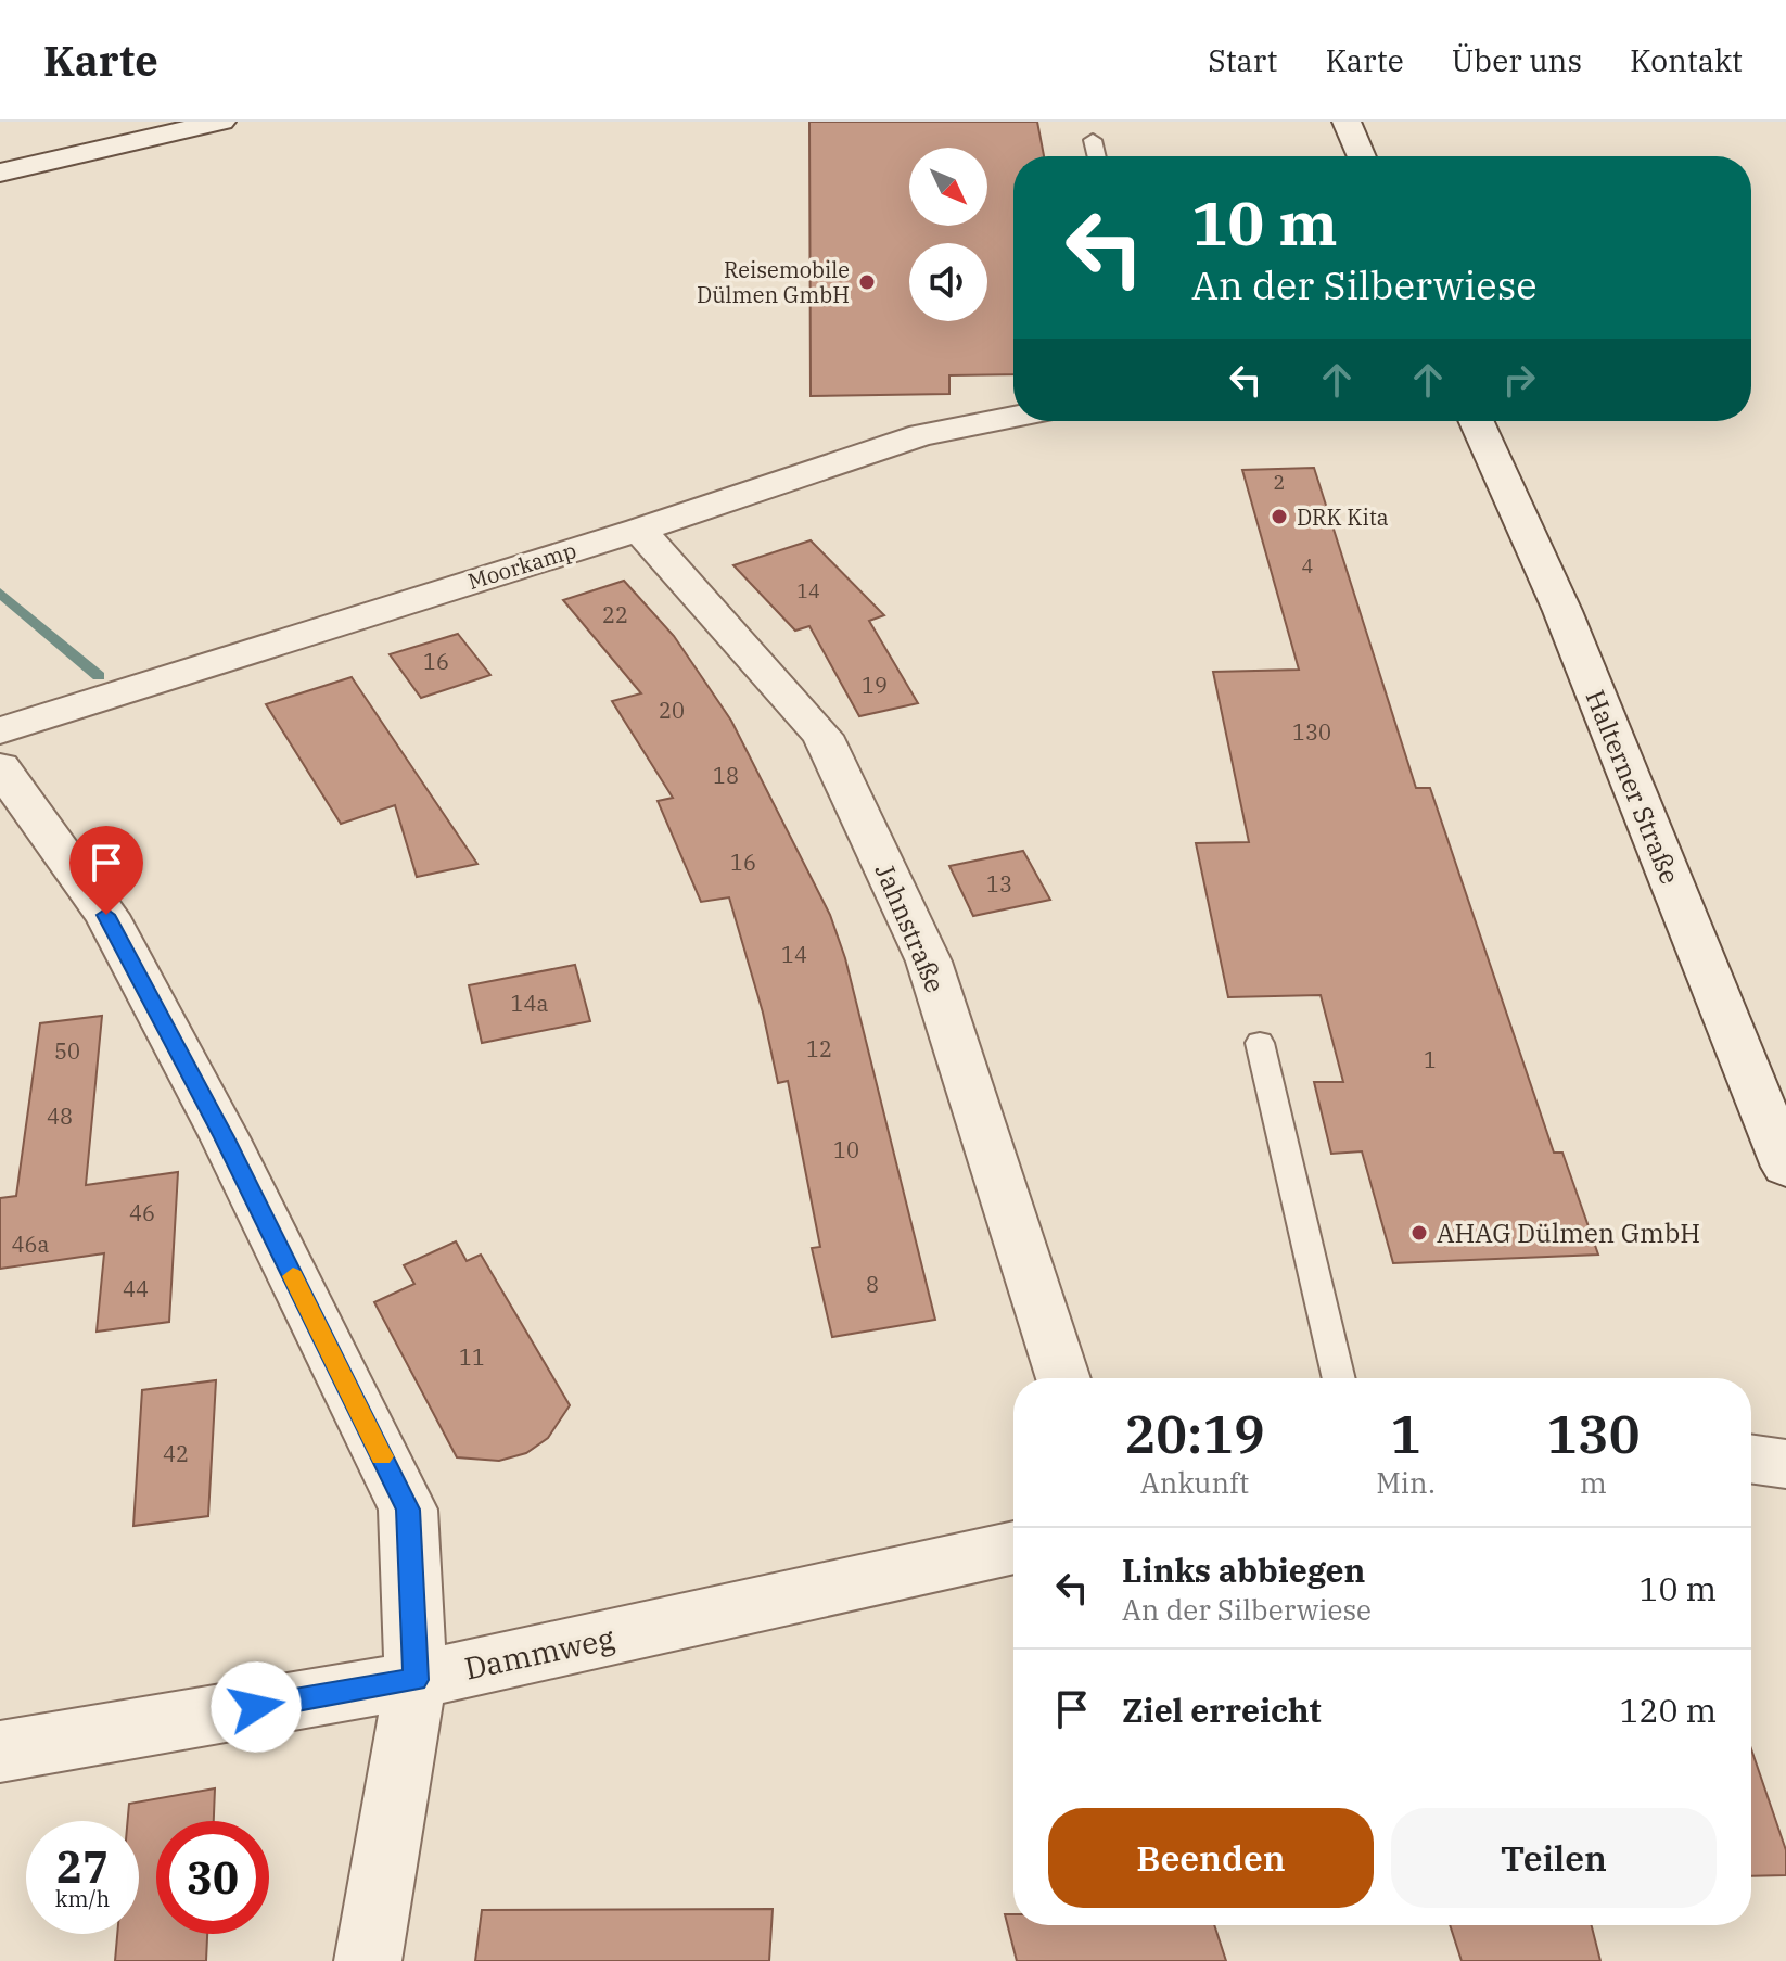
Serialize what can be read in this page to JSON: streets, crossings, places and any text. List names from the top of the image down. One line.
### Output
{"streets":{"street":["Moorkamp","Halterner Straße","Jahnstraße","Dammweg"]},"crossings":[["Moorkamp","Jahnstraße"]],"places":["Reisemobile Dülmen GmbH","DRK Kita","AHAG Dülmen GmbH"],"house_numbers":["2","4","14","22","16","19","20","130","18","16","13","14","14a","12","50","1","48","10","46","46a","8","44","11","42"],"north":"bottom right","page":{"header":"Karte","nav":["Start","Karte","Über uns","Kontakt"],"turn":["10 m","An der Silberwiese"],"eta":["20:19","Ankunft","1","Min.","130","m"],"list":[{"name":"Links abbiegen","note":"An der Silberwiese","value":"10 m"},{"name":"Ziel erreicht","value":"120 m"}],"buttons":["Beenden","Teilen"],"speed":"27 km/h","limit":"30"}}
